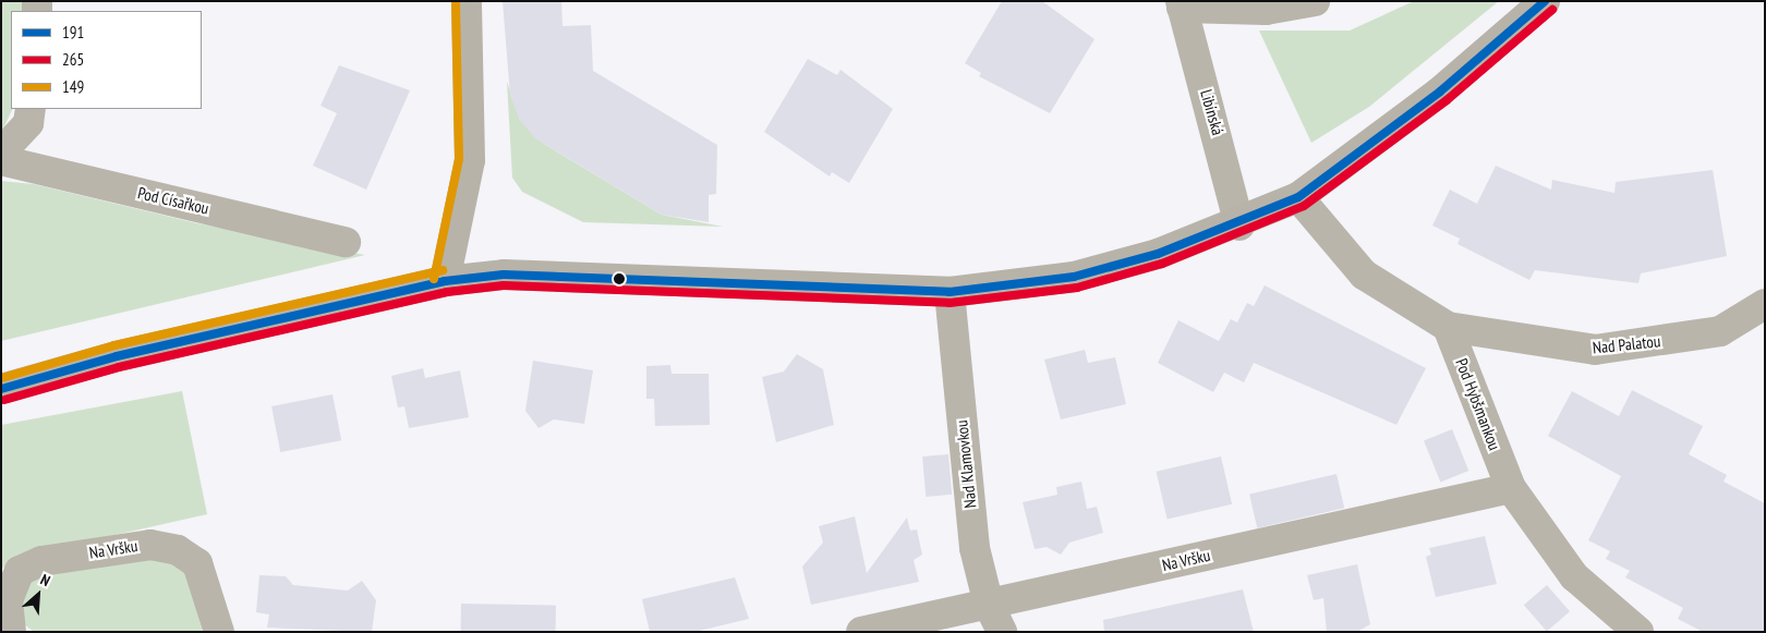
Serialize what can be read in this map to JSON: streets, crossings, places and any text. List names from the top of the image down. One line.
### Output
{"streets":{"street":["Libínská","Pod Císařkou","Nad Palatou","Pod Hybšmankou","Nad Klamovkou","Na Vršku"]},"crossings":[["Nad Palatou","Pod Hybšmankou"],["Pod Hybšmankou","Na Vršku"],["Nad Klamovkou","Na Vršku"]],"lines":["transit line 191","transit line 149","transit line 265"],"legend":["191","265","149"],"north":"top right"}
